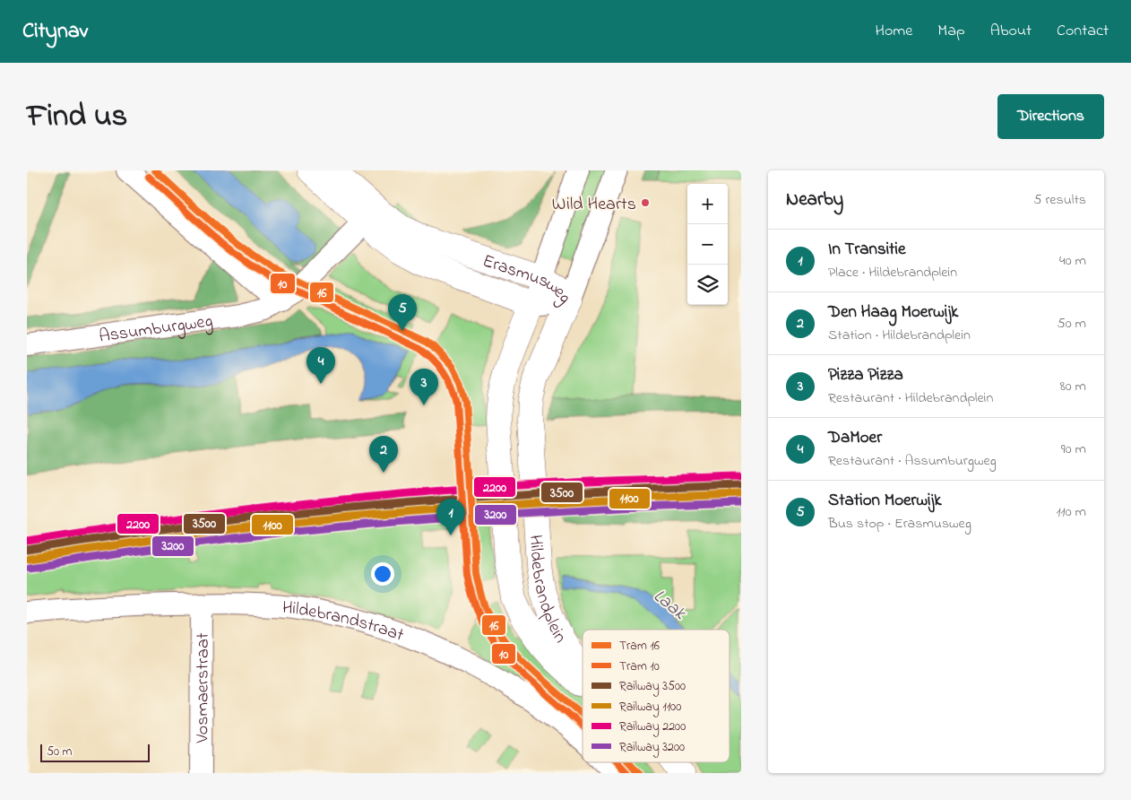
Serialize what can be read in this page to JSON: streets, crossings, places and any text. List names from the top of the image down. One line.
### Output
{"streets":{"main road":["Erasmusweg","Hildebrandplein"],"street":["Assumburgweg","Hildebrandstraat","Vosmaerstraat"]},"crossings":[["Erasmusweg","Hildebrandplein"],["Hildebrandstraat","Vosmaerstraat"]],"water":["Laak"],"places":["Wild Hearts"],"lines":["tram line 16","tram line 10","rail line 2200","rail line 3500","rail line 1100","rail line 3200"],"legend":["Tram 16","Tram 10","Railway 3500","Railway 1100","Railway 2200","Railway 3200"],"scale_bar":"50 m","page":{"header":"Citynav","nav":["Home","Map","About","Contact"],"title":"Find us","buttons":"Directions","heading":["Nearby","5 results"],"map_buttons":["+","−"],"list":[{"mark":"1","name":"In Transitie","note":"Place · Hildebrandplein","value":"40 m"},{"mark":"2","name":"Den Haag Moerwijk","note":"Station · Hildebrandplein","value":"50 m"},{"mark":"3","name":"Pizza Pizza","note":"Restaurant · Hildebrandplein","value":"80 m"},{"mark":"4","name":"DaMoer","note":"Restaurant · Assumburgweg","value":"90 m"},{"mark":"5","name":"Station Moerwijk","note":"Bus stop · Erasmusweg","value":"110 m"}],"pins":["5","4","3","2","1"],"scale":"50 m"}}
